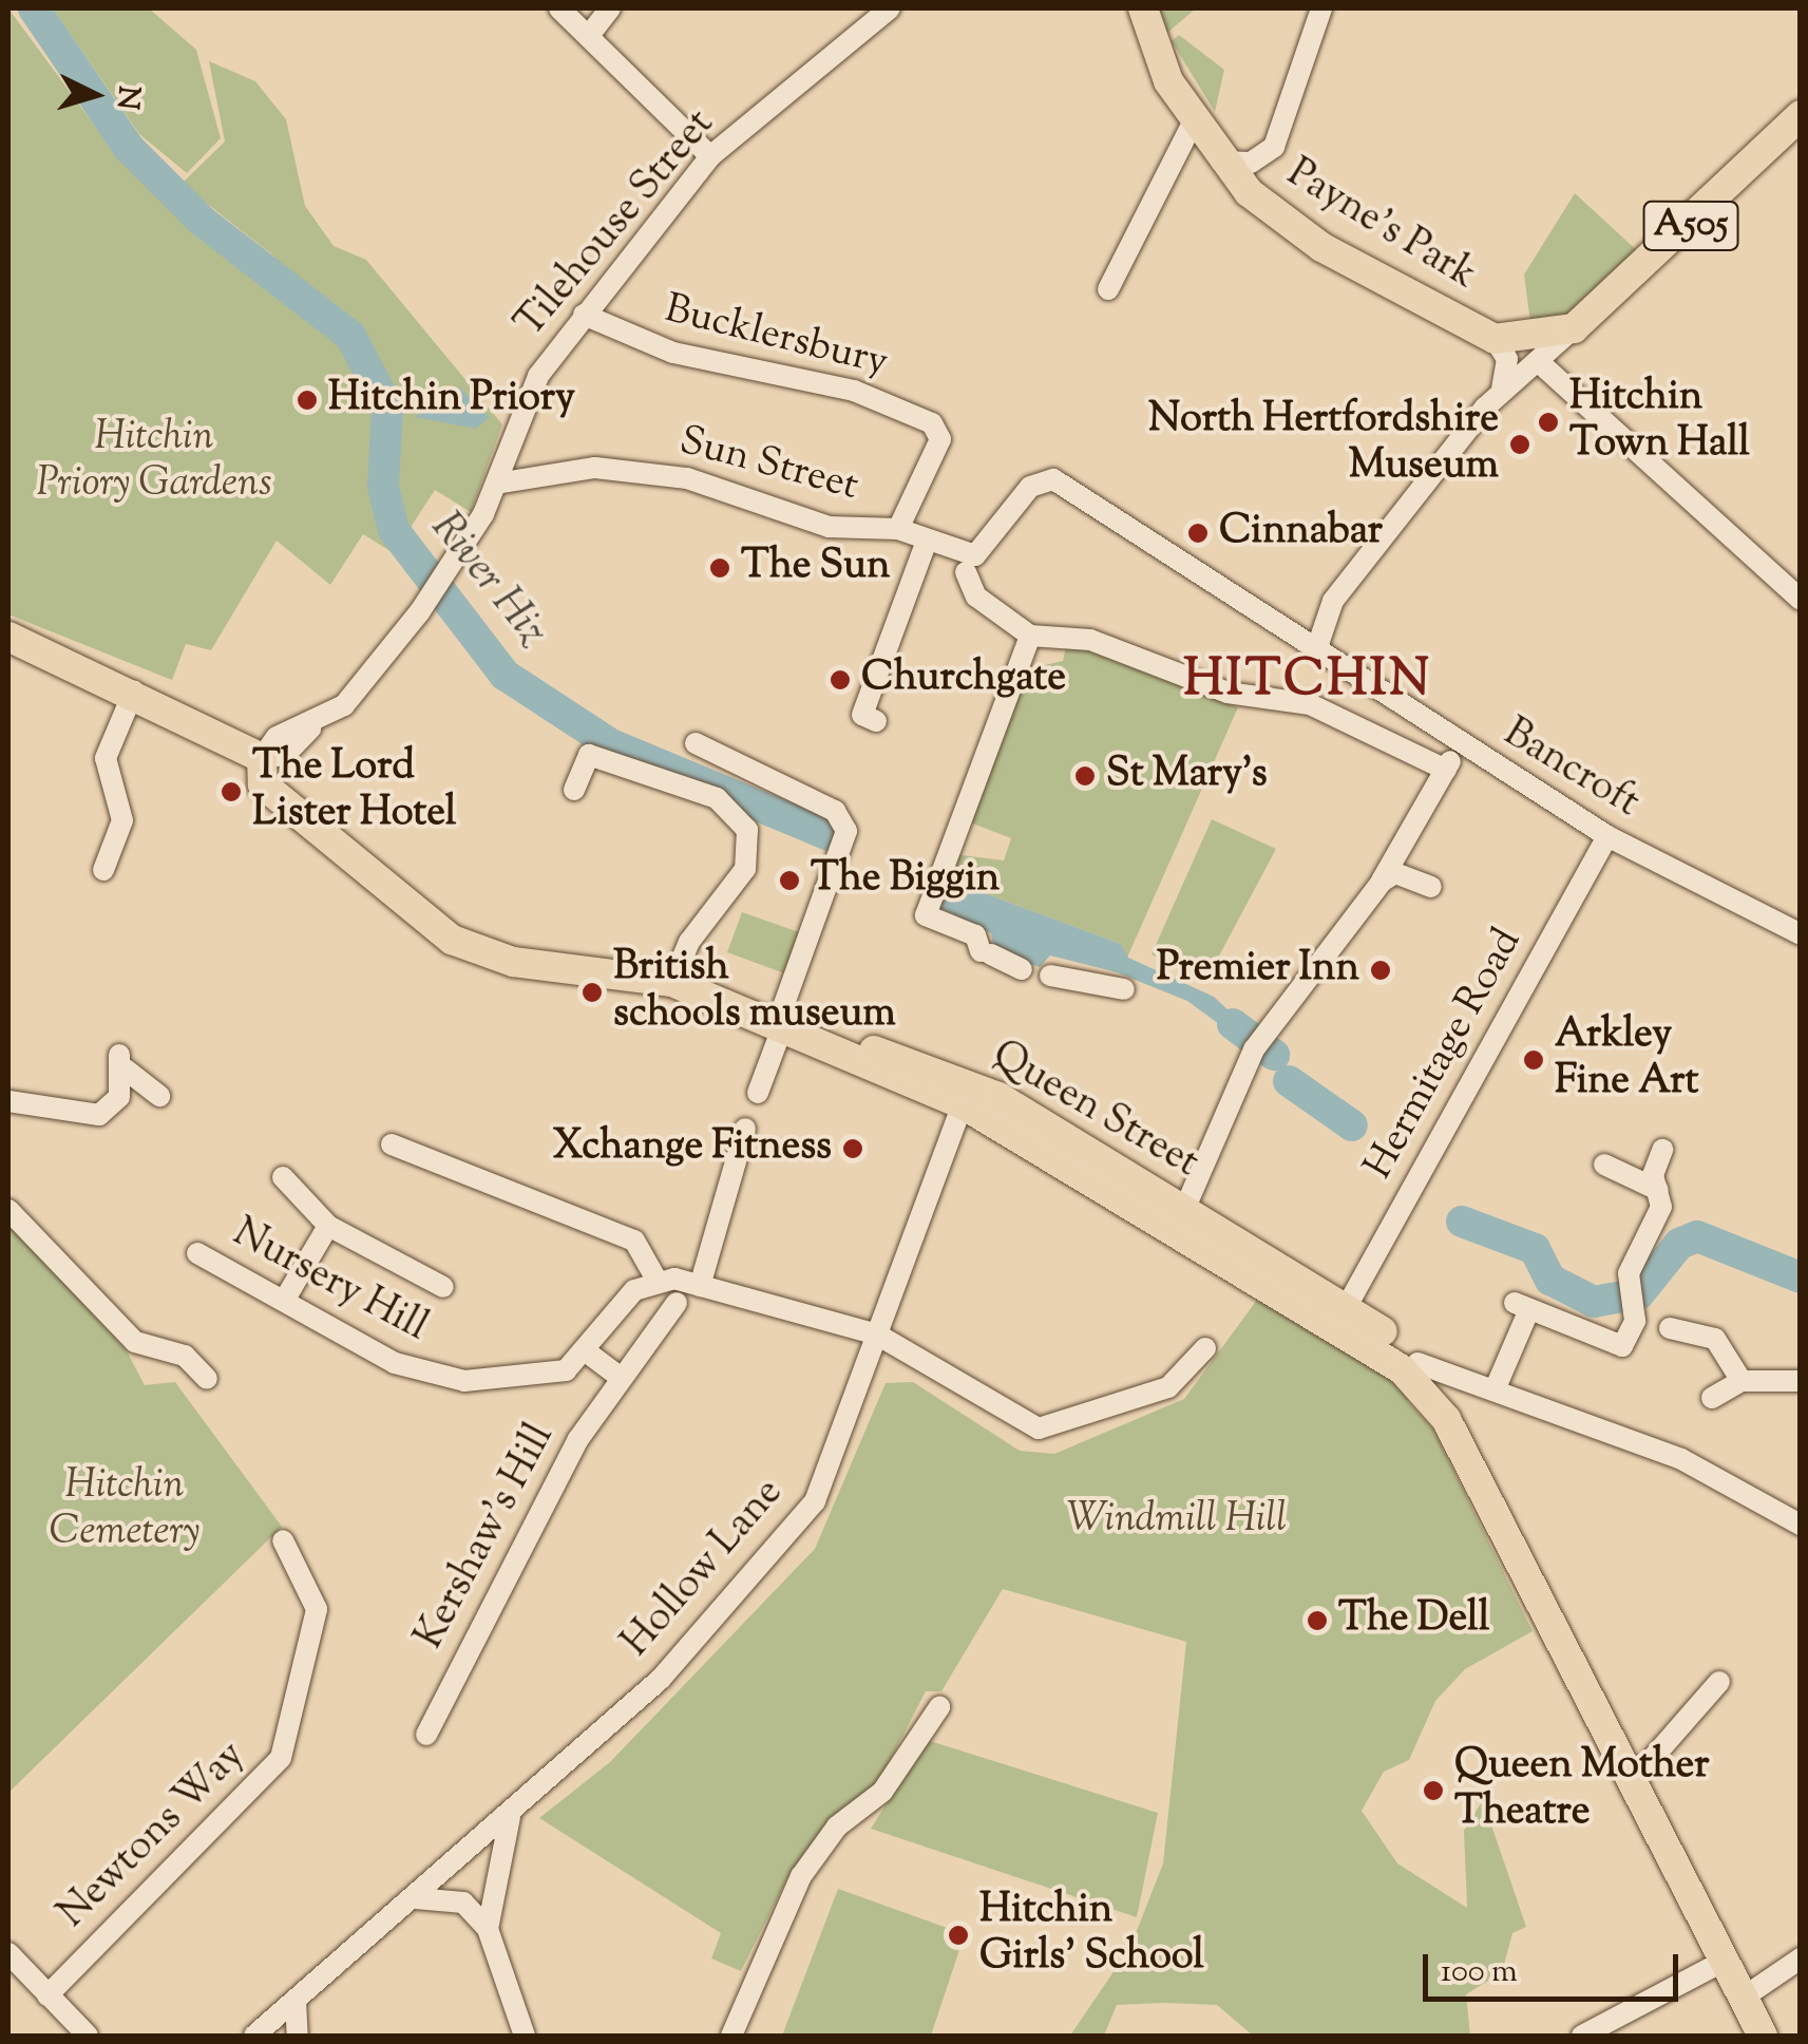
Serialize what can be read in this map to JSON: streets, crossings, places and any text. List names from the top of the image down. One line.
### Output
{"streets":{"main road":["Payne's Park","A505","Queen Street"],"street":["Tilehouse Street","Bucklersbury","Sun Street","Bancroft","Hermitage Road","Nursery Hill","Kershaw's Hill","Hollow Lane","Newtons Way"]},"crossings":[["Tilehouse Street","Bucklersbury"],["Tilehouse Street","Sun Street"],["Tilehouse Street","Queen Street"],["Bucklersbury","Sun Street"],["Bancroft","Hermitage Road"],["Hermitage Road","Queen Street"],["Queen Street","Hollow Lane"]],"districts":["HITCHIN"],"water":["River Hiz"],"parks":["Hitchin Priory Gardens","Hitchin Cemetery","Windmill Hill"],"places":["Hitchin Priory","Hitchin Town Hall","North Hertfordshire Museum","Cinnabar","The Sun","Churchgate","St Mary's","The Lord Lister Hotel","The Biggin","Premier Inn","British schools museum","Arkley Fine Art","Xchange Fitness","The Dell","Queen Mother Theatre","Hitchin Girls' School"],"scale_bar":"100 m","north":"right"}
